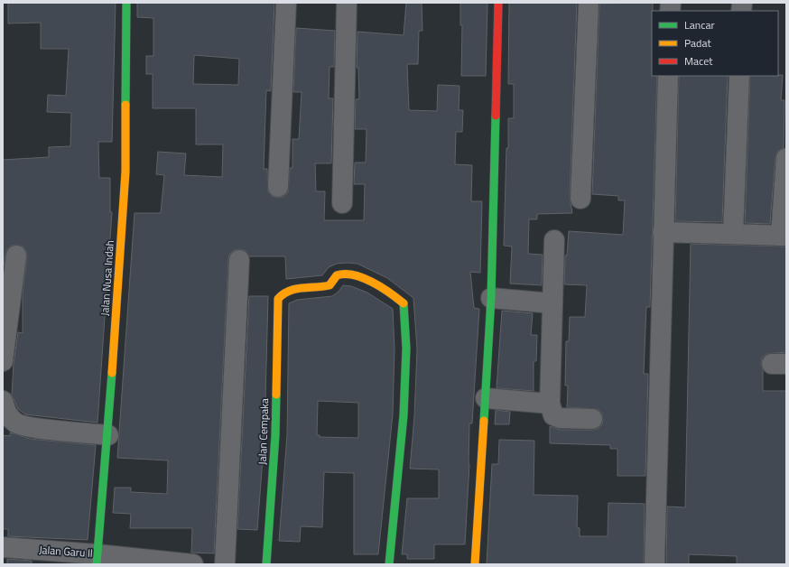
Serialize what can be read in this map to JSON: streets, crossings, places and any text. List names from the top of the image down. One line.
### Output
{"streets":{"street":["Jalan Nusa Indah","Jalan Cempaka","Jalan Garu II"]},"crossings":[["Jalan Nusa Indah","Jalan Garu II"]],"legend":["Lancar","Padat","Macet"]}
